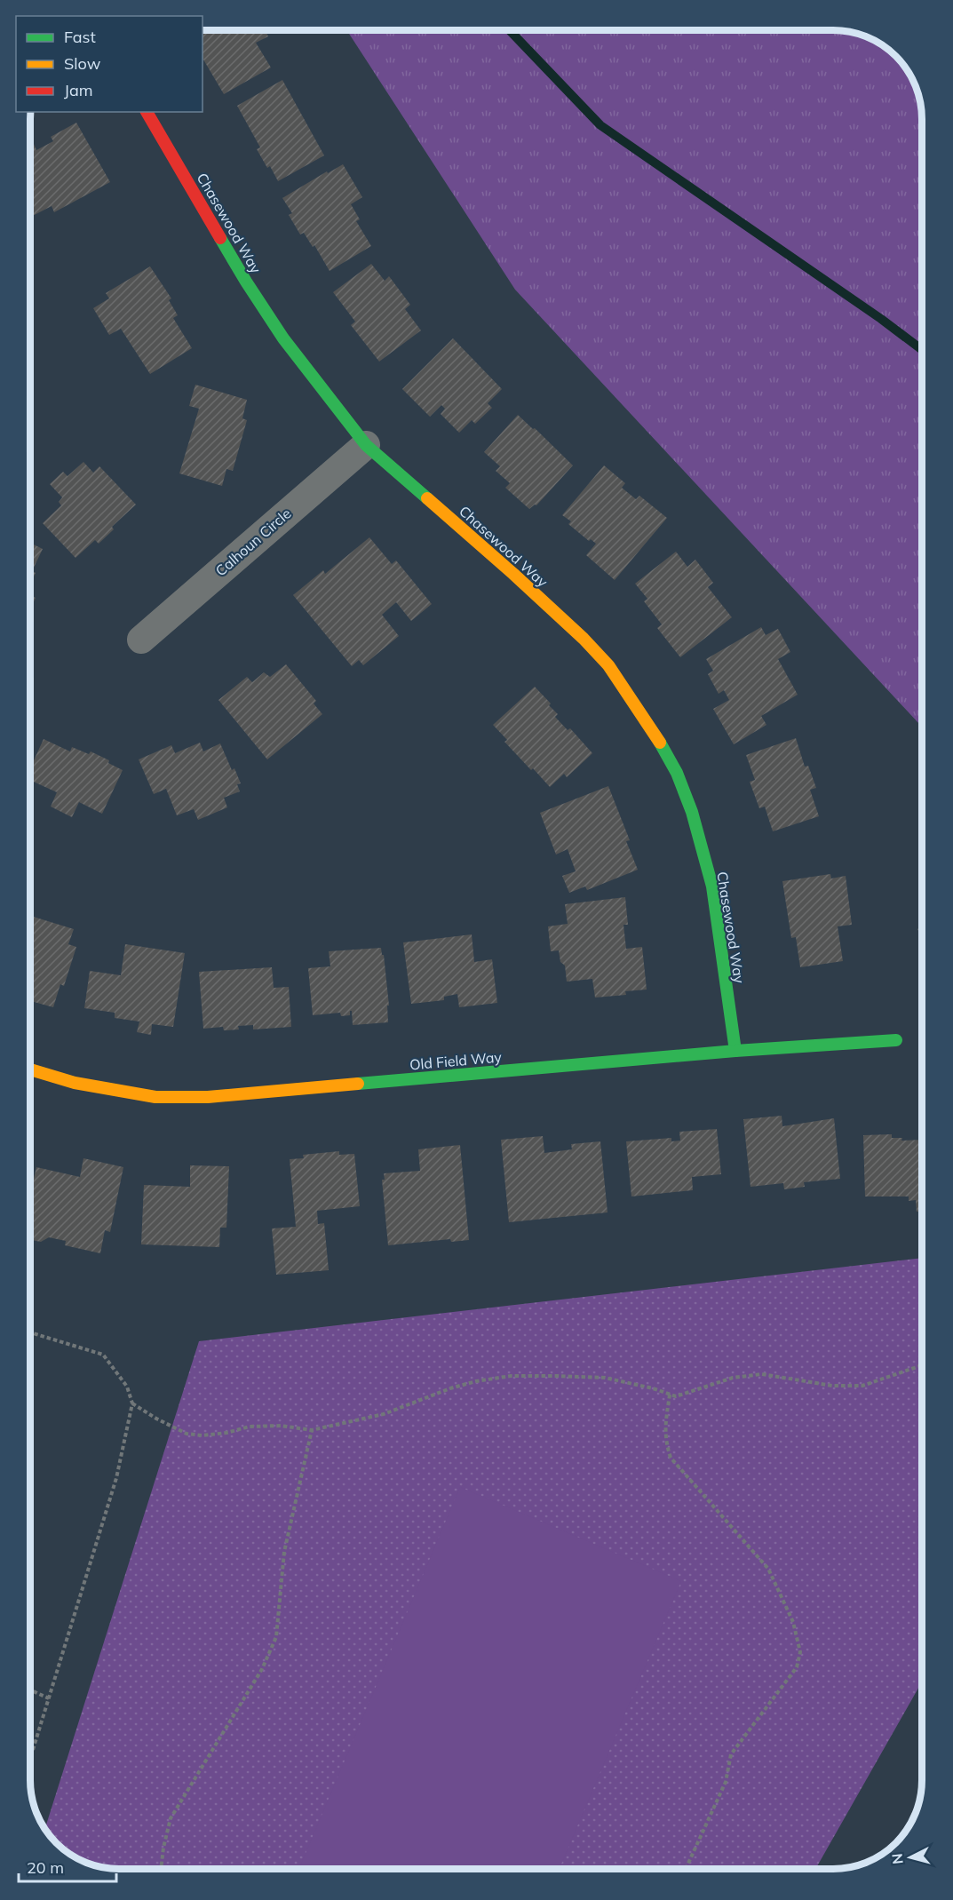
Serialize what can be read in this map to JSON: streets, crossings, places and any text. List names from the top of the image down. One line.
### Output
{"streets":{"street":["Chasewood Way","Calhoun Circle","Old Field Way"]},"crossings":[["Chasewood Way","Calhoun Circle"],["Chasewood Way","Old Field Way"]],"legend":["Fast","Slow","Jam"],"scale_bar":"20 m","north":"left"}
